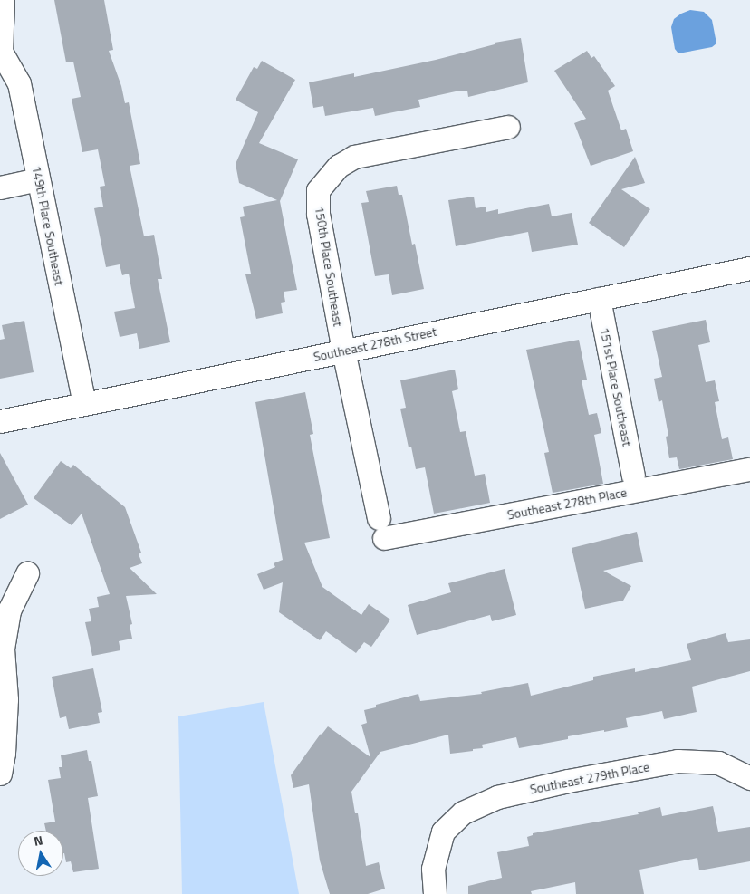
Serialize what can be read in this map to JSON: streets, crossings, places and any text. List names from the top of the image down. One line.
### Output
{"streets":{"street":["149th Place Southeast","150th Place Southeast","Southeast 278th Street","151st Place Southeast","Southeast 278th Place","Southeast 279th Place"]},"crossings":[["149th Place Southeast","Southeast 278th Street"],["150th Place Southeast","Southeast 278th Street"],["150th Place Southeast","Southeast 278th Place"],["Southeast 278th Street","151st Place Southeast"]],"north":"top"}
